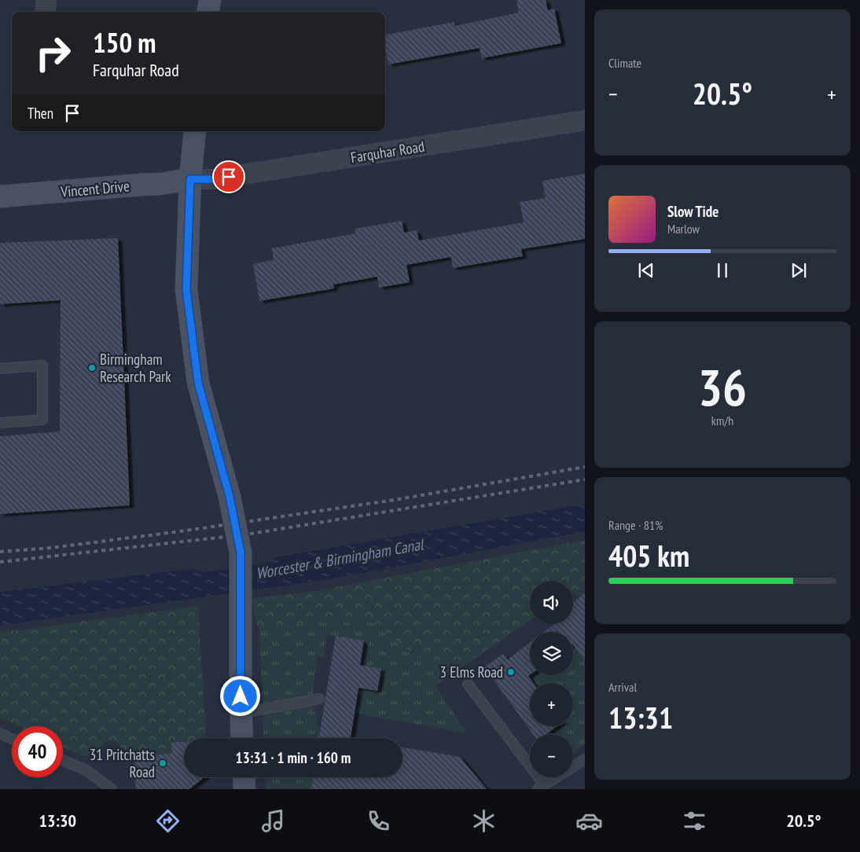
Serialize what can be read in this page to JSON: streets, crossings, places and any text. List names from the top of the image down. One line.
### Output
{"streets":{"street":["Farquhar Road","Vincent Drive"]},"crossings":[["Farquhar Road","Vincent Drive"]],"water":["Worcester & Birmingham Canal"],"places":["Birmingham Research Park","3 Elms Road","31 Pritchatts Road"],"page":{"tile":["Climate",["36","km/h"],["Range · 81%","405 km"],["Arrival","13:31"]],"turn":["150 m","Farquhar Road"],"heat":["−","20.5°","+"],"then":"Then","song":["Slow Tide","Marlow"],"map_buttons":["+","−"],"limit":"40","trip":"13:31 · 1 min · 160 m","tabs":["13:30","20.5°"]}}
